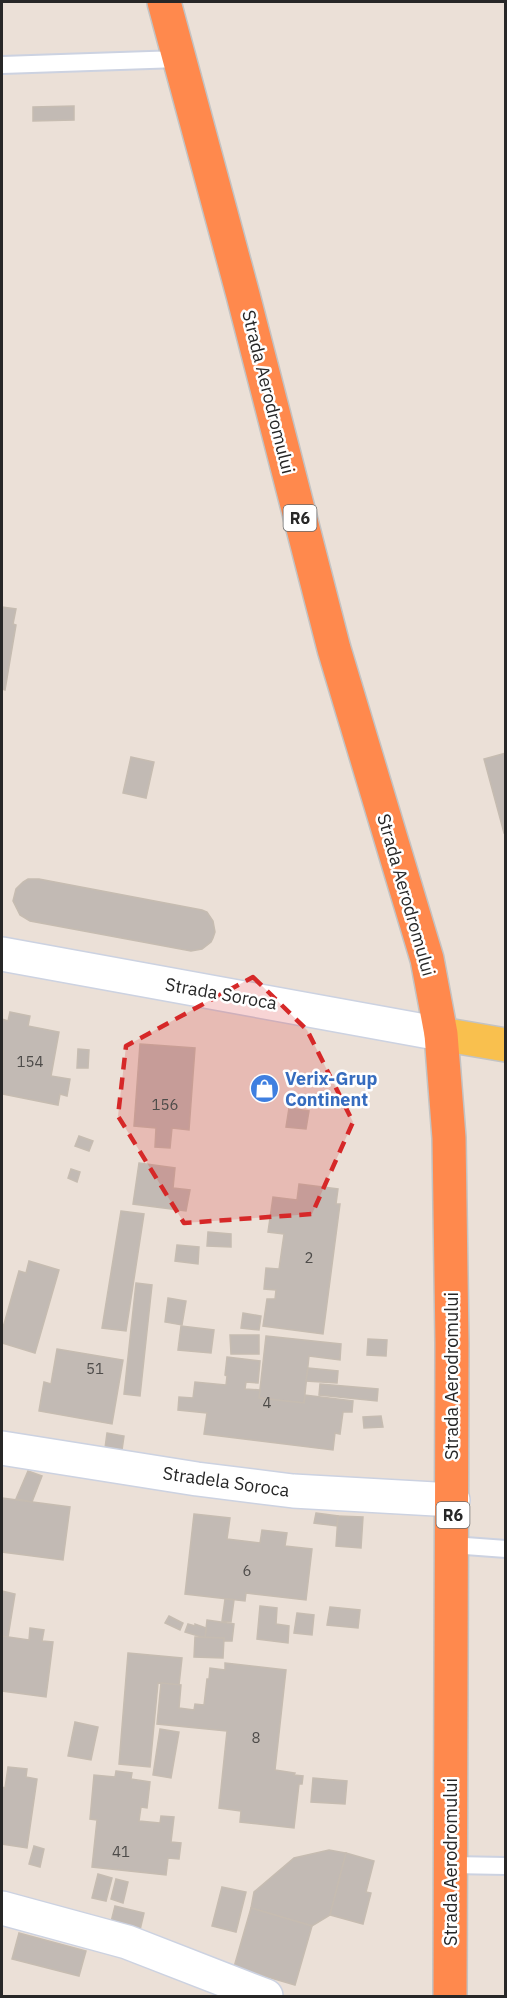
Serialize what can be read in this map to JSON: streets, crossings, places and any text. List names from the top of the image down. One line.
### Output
{"streets":{"highway":["Strada Aerodromului","R6"],"street":["Strada Soroca","Stradela Sorocа"]},"crossings":[["Strada Aerodromului","Strada Soroca"],["Strada Aerodromului","Stradela Sorocа"]],"places":{"shop":["Verix-Grup Continent"]},"house_numbers":["154","156","2","51","4","6","8","41"]}
